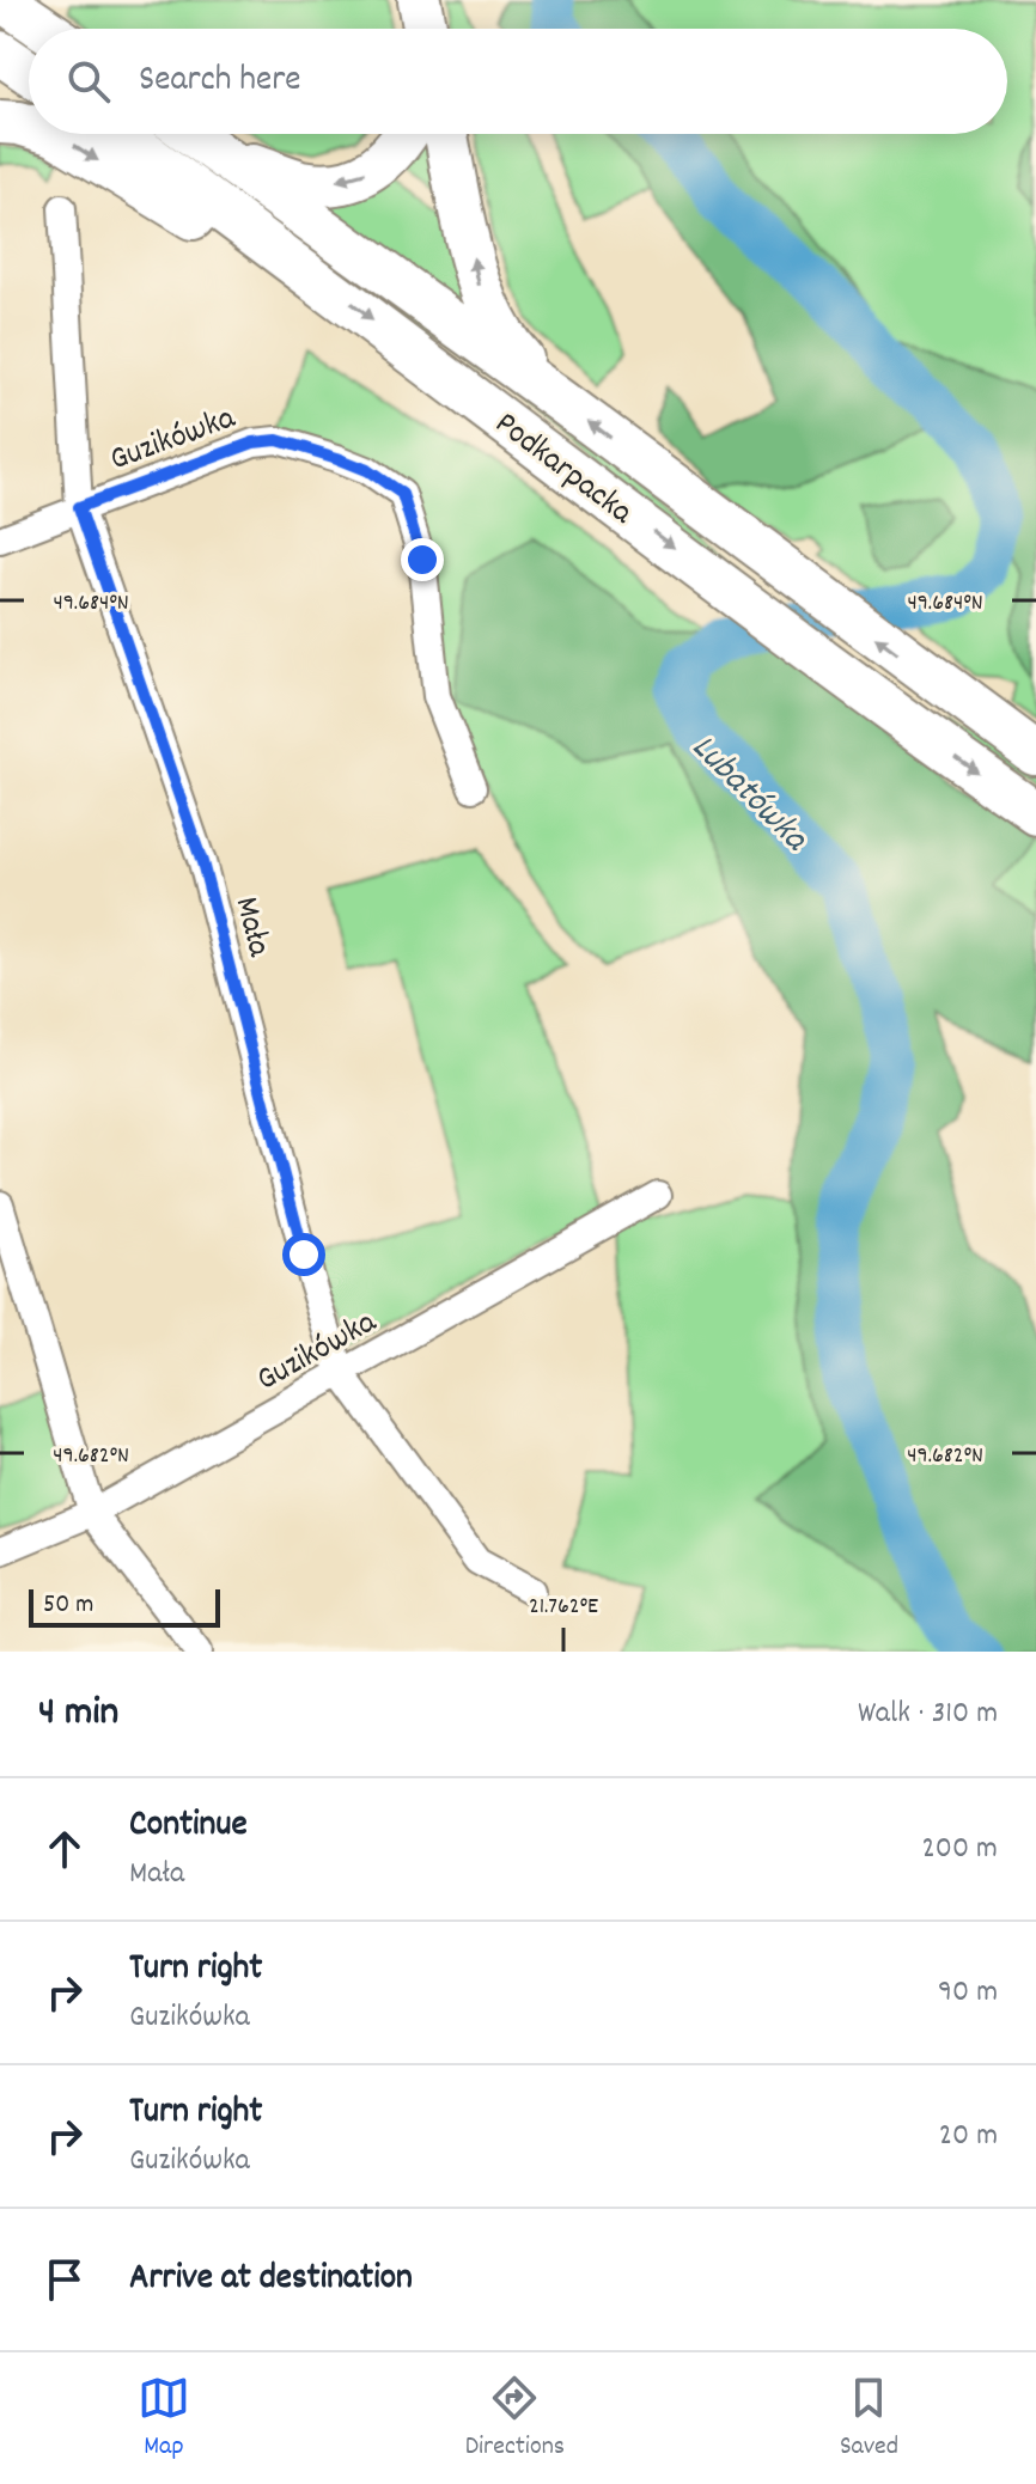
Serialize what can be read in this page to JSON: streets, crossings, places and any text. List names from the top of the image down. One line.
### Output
{"streets":{"main road":["Podkarpacka"],"street":["Guzikówka","Mała"]},"crossings":[["Guzikówka","Mała"]],"water":["Lubatówka"],"scale_bar":"50 m","page":{"search":"Search here","scale":"50 m","heading":["4 min","Walk · 310 m"],"list":[["Continue","Mała","200 m"],["Turn right","Guzikówka","90 m"],["Turn right","Guzikówka","20 m"],"Arrive at destination"],"nav":["Map","Directions","Saved"]},"coordinates":["49.684°N","49.682°N","21.762°E"]}
